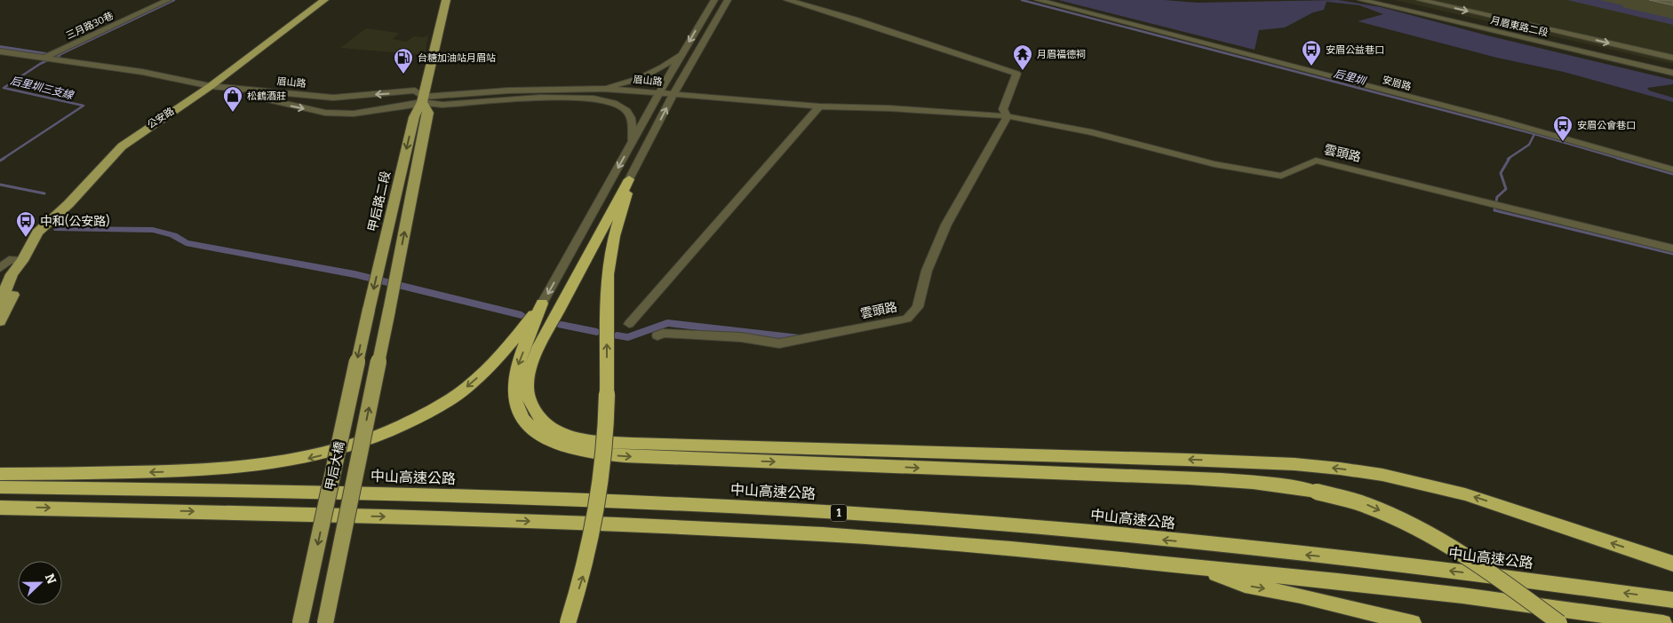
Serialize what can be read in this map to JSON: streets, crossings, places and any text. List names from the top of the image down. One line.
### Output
{"streets":{"highway":["中山高速公路","1"],"main road":["公安路","甲后路二段","甲后大橋"],"street":["三月路30巷","月眉東路二段","眉山路","安眉路","雲頭路"]},"crossings":[["三月路30巷","眉山路"],["眉山路","公安路"],["眉山路","雲頭路"],["眉山路","甲后路二段"],["甲后路二段","甲后大橋"]],"water":["后里圳","后里圳三支線"],"places":{"bus stop":["安眉公益巷口","安眉公會巷口","中和(公安路)"],"temple":["月眉福德祠"],"fuel station":["台糖加油站月眉站"],"shop":["松鶴酒莊"]},"north":"right"}
